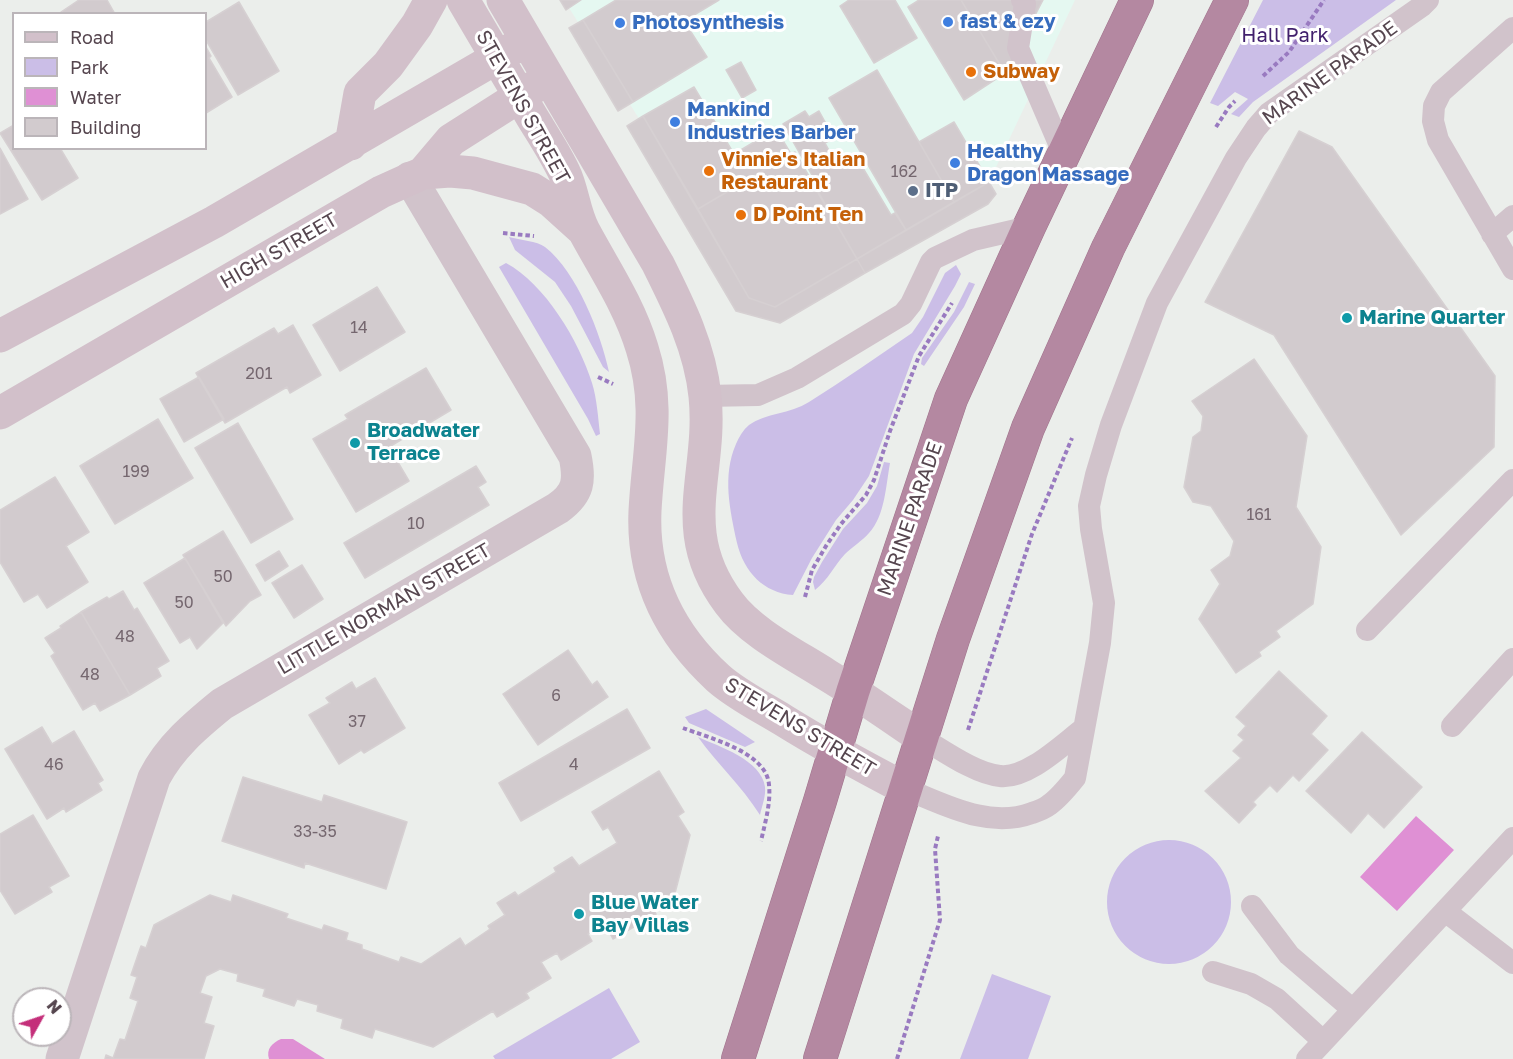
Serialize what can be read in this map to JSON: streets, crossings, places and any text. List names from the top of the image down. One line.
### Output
{"streets":{"highway":["MARINE PARADE"],"main road":["STEVENS STREET","HIGH STREET"],"street":["LITTLE NORMAN STREET"]},"crossings":[["MARINE PARADE","STEVENS STREET"],["STEVENS STREET","HIGH STREET"],["HIGH STREET","LITTLE NORMAN STREET"]],"parks":["Hall Park"],"places":["fast & ezy","Photosynthesis","Subway","Mankind Industries Barber","Healthy Dragon Massage","Vinnie's Italian Restaurant","ITP","D Point Ten","Marine Quarter","Broadwater Terrace","Blue Water Bay Villas"],"house_numbers":["162","14","201","199","161","10","50","50","48","48","6","37","46","4","33-35"],"legend":["Road","Park","Water","Building"],"north":"top right"}
